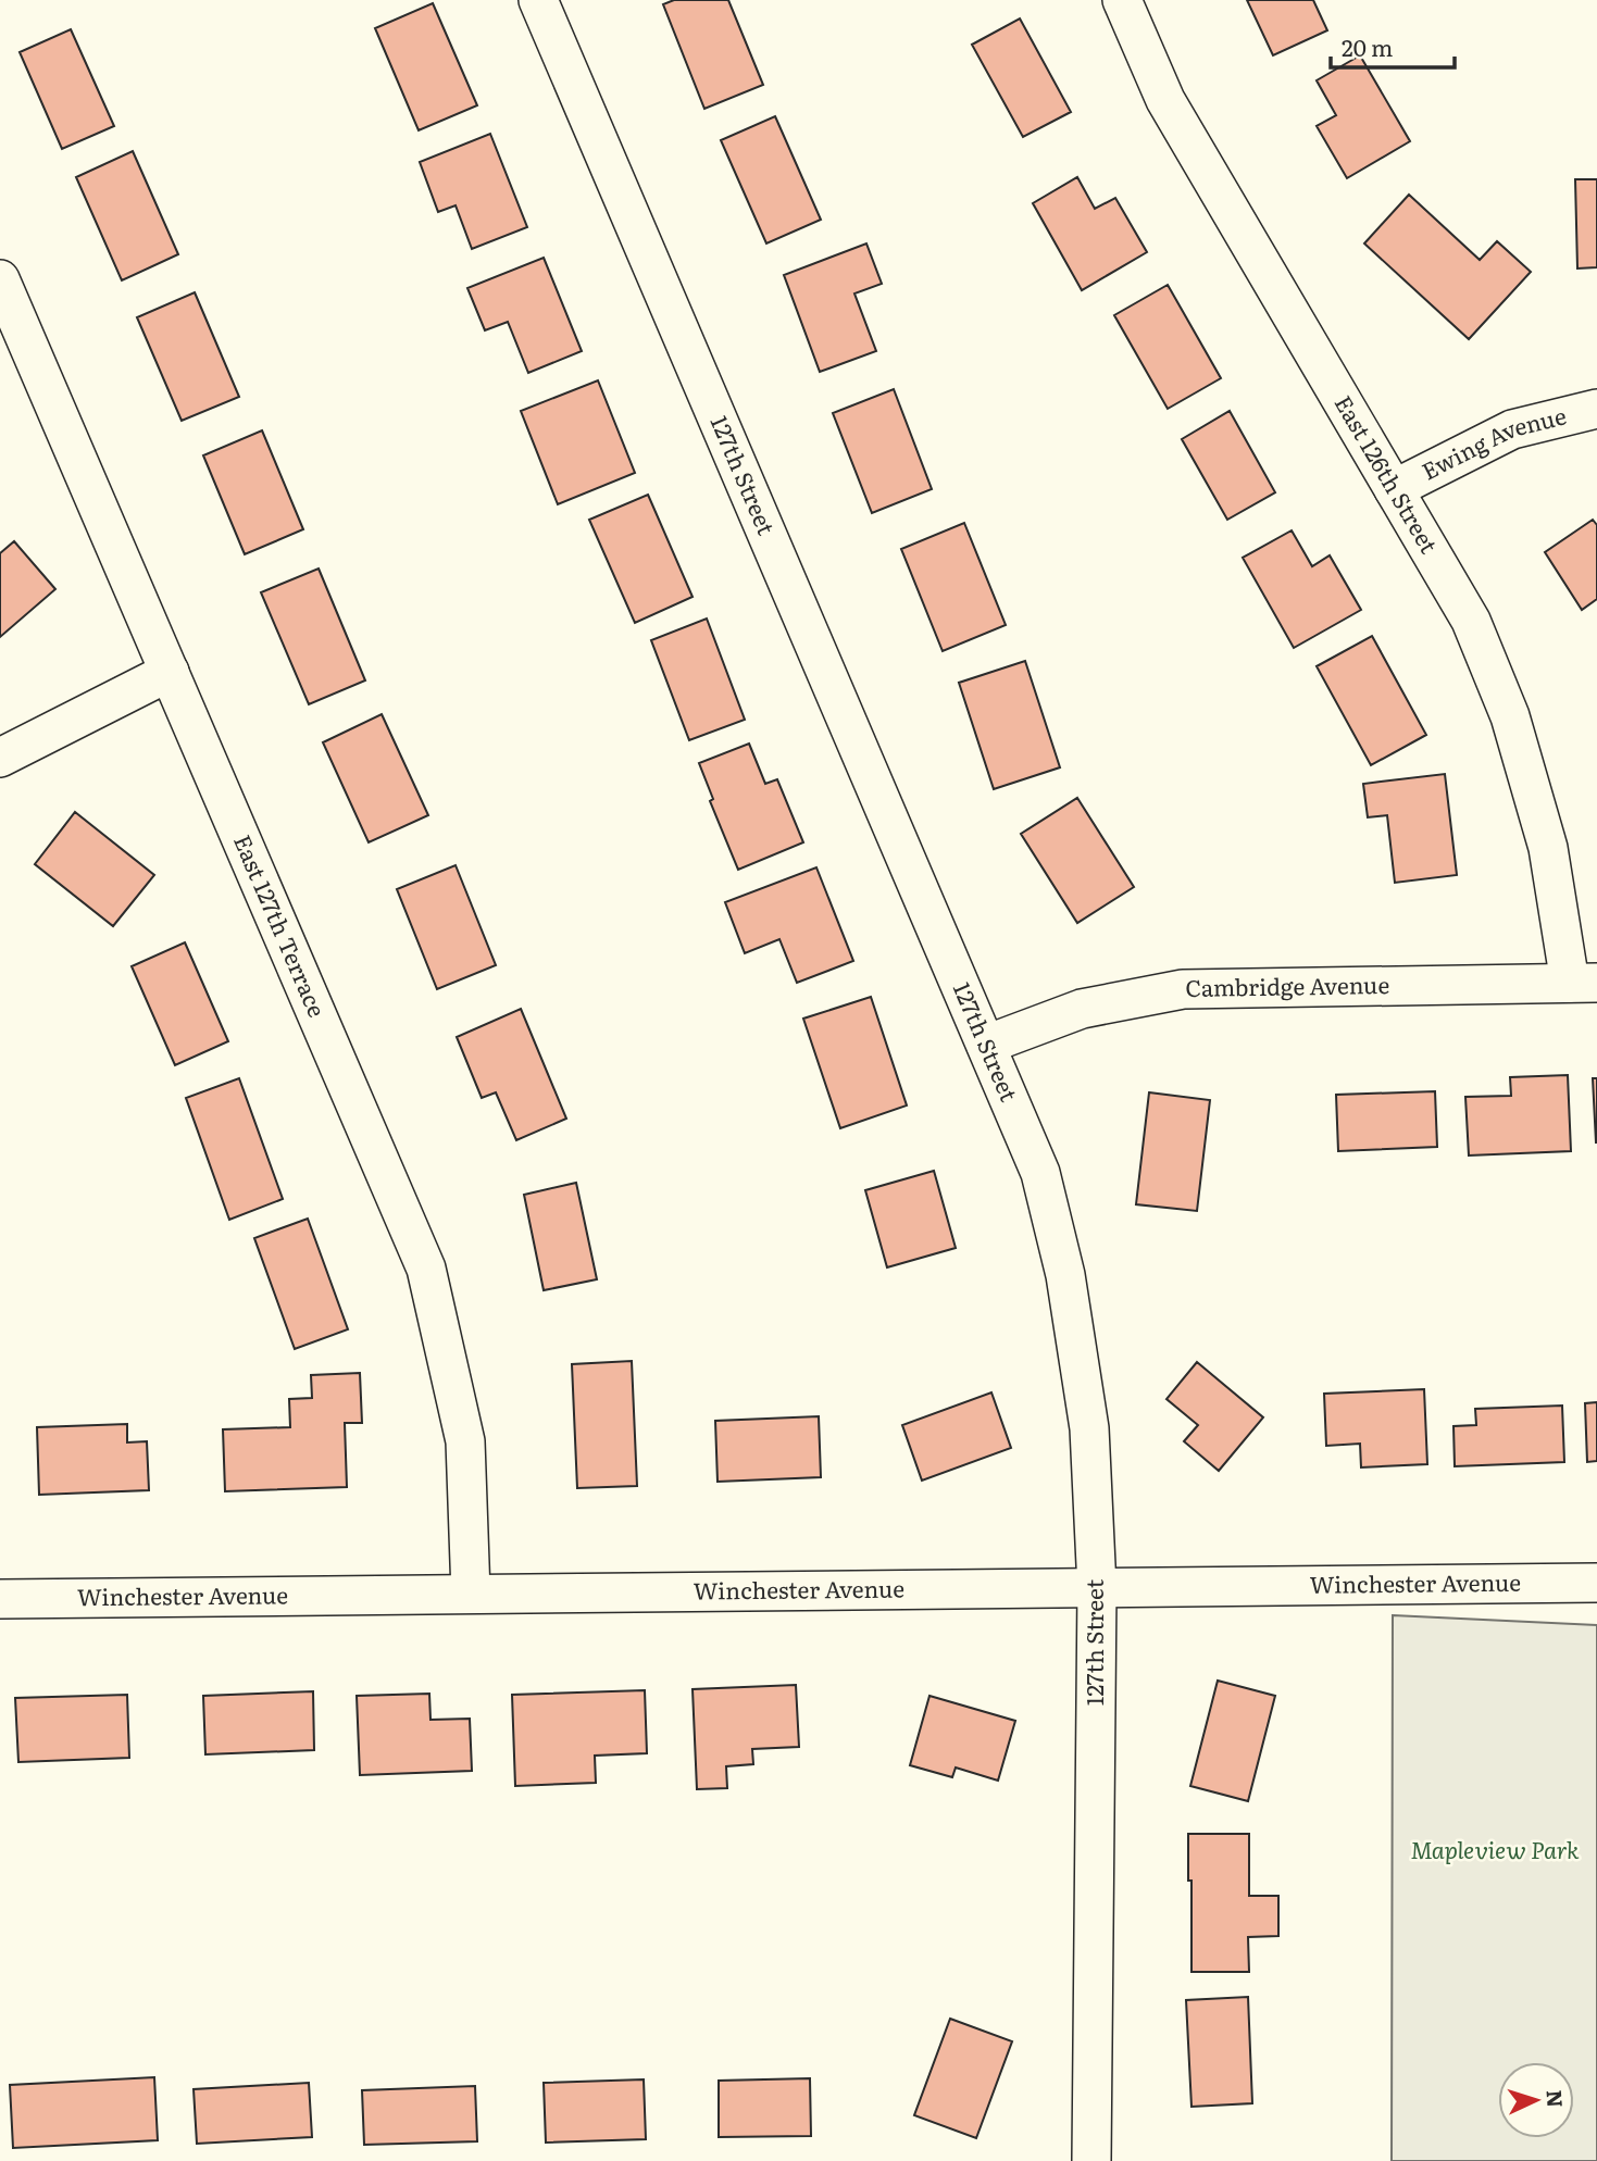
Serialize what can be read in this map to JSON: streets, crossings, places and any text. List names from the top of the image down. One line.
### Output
{"streets":{"street":["Ewing Avenue","127th Street","East 126th Street","East 127th Terrace","Cambridge Avenue","Winchester Avenue"]},"crossings":[["Ewing Avenue","East 126th Street"],["127th Street","Cambridge Avenue"],["127th Street","Winchester Avenue"],["East 126th Street","Cambridge Avenue"],["East 127th Terrace","Winchester Avenue"]],"parks":["Mapleview Park"],"scale_bar":"20 m","north":"right"}
